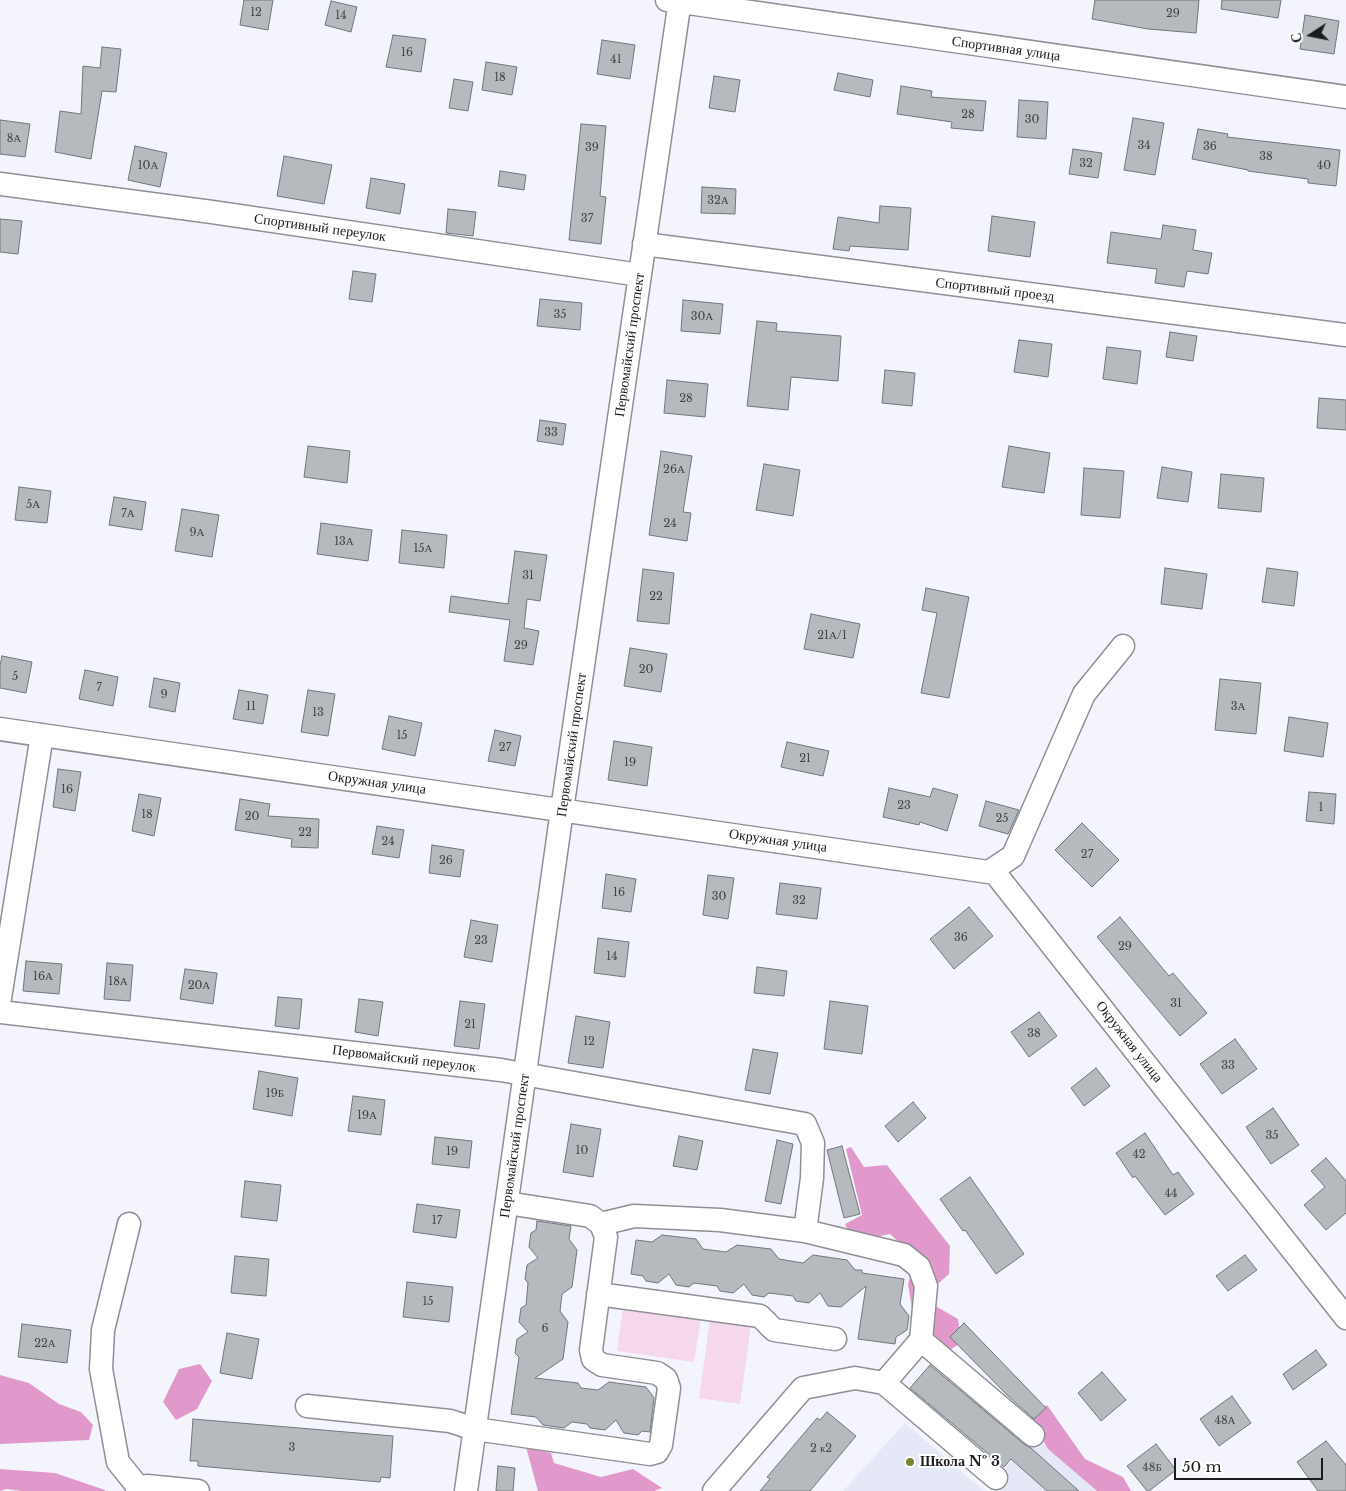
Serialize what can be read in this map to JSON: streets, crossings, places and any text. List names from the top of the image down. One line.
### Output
{"streets":{"street":["Спортивная улица","Спортивный переулок","Спортивный проезд","Первомайский проспект","Окружная улица","Первомайский переулок"]},"crossings":[["Спортивная улица","Первомайский проспект"],["Спортивный переулок","Первомайский проспект"],["Спортивный проезд","Первомайский проспект"],["Первомайский проспект","Окружная улица"],["Первомайский проспект","Первомайский переулок"]],"places":["Школа № 3"],"house_numbers":["12","29","14","16","41","18","28","30","8А","34","36","39","38","32","10А","40","32А","37","35","30А","28","33","26А","5А","7А","24","9А","13А","15А","31","22","21А/1","29","20","5","7","9","11","3А","13","15","27","21","19","16","23","1","18","20","25","22","24","27","26","16","30","32","36","23","29","14","16А","18А","20А","31","21","38","12","33","19Б","19А","35","10","19","42","44","17","15","6","22А","48А","3","2 к2","48Б"],"scale_bar":"50 m","north":"left"}
